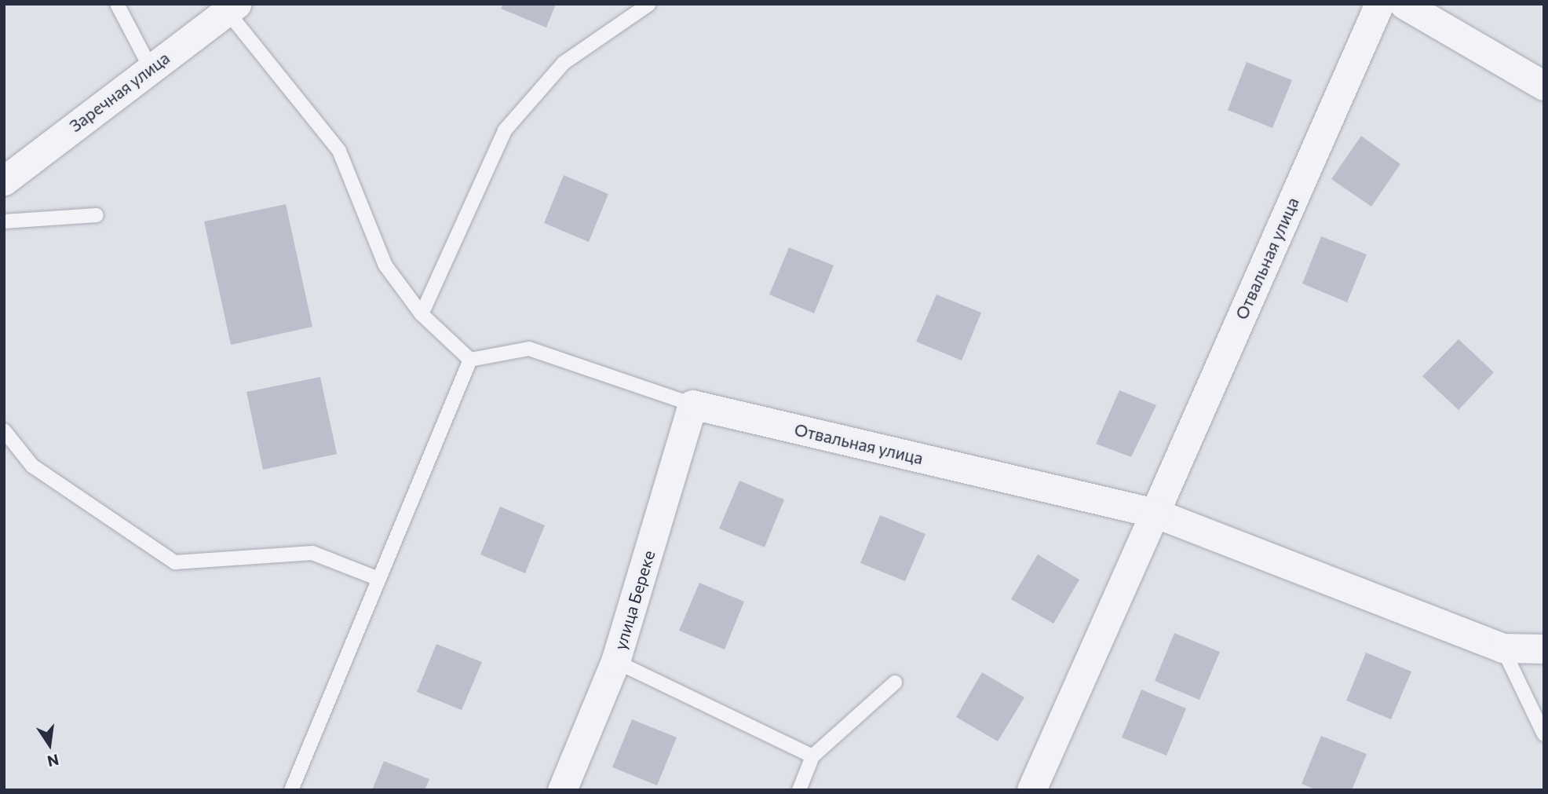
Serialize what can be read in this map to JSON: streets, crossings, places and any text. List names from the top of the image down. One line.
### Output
{"streets":{"street":["Заречная улица","Отвальная улица","улица Береке"]},"crossings":[["Отвальная улица","улица Береке"]],"north":"bottom"}
